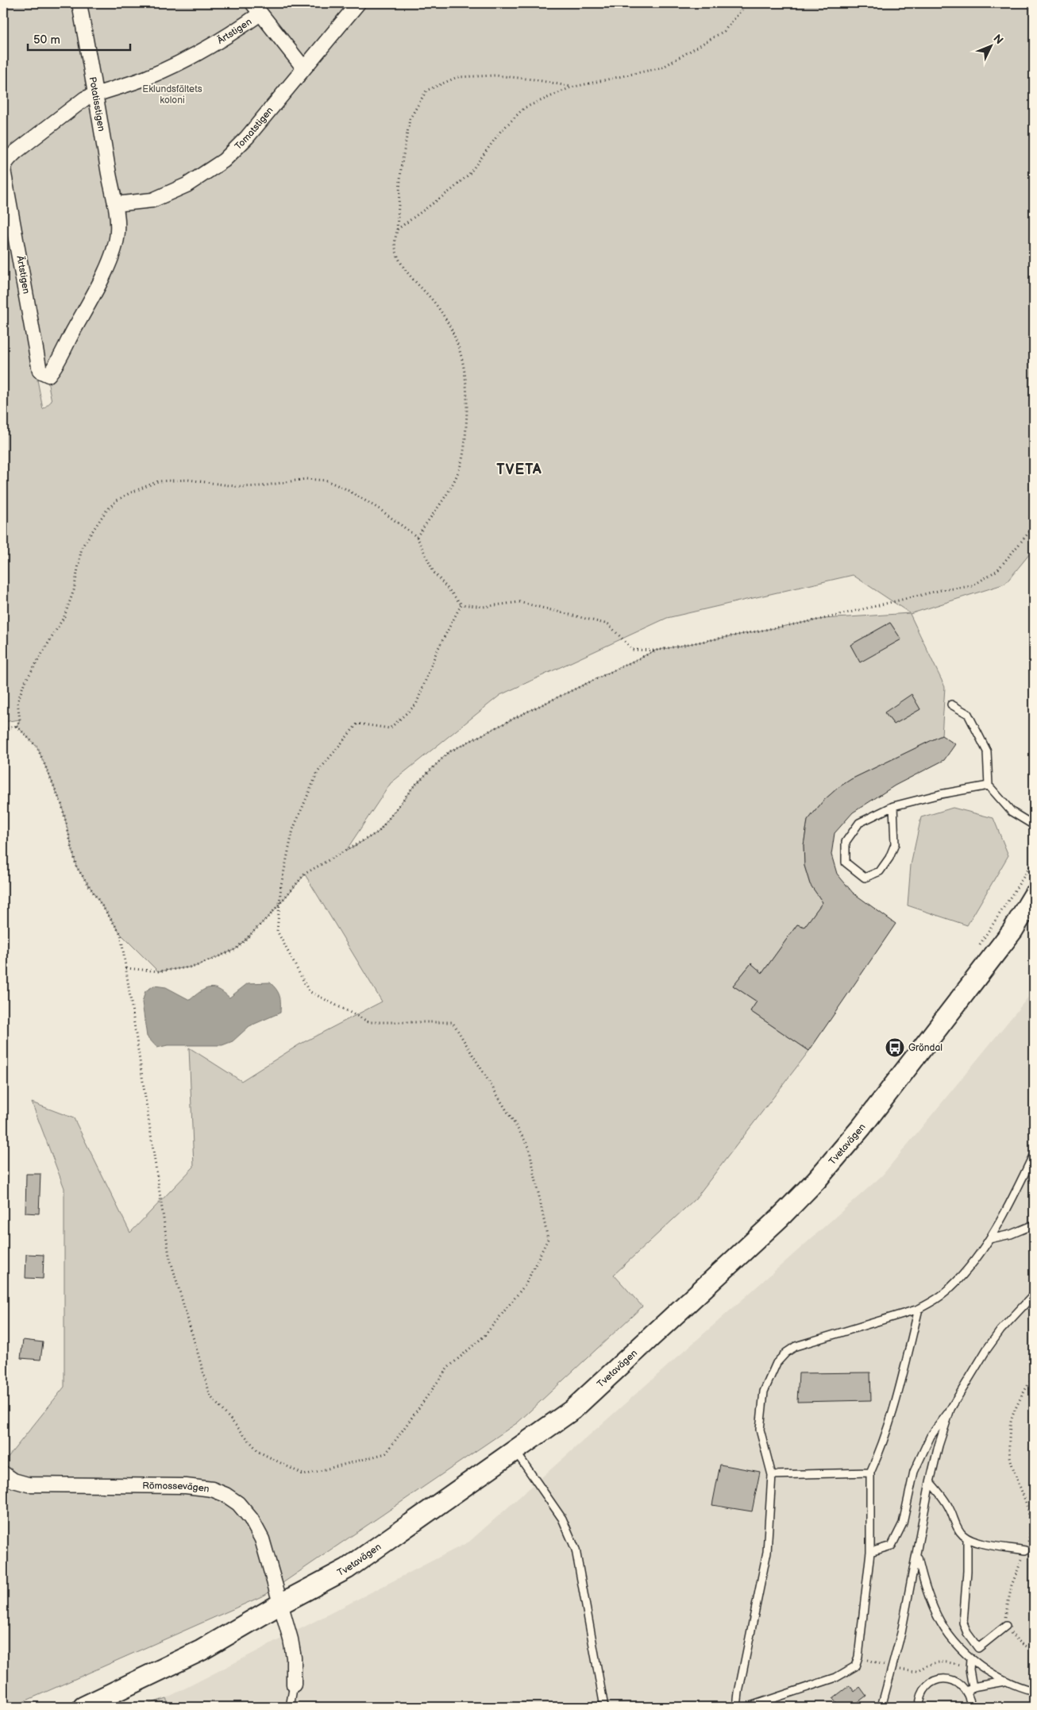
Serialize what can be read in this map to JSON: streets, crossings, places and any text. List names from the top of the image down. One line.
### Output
{"streets":{"main road":["Tvetavägen"],"street":["Ärtstigen","Potatisstigen","Tomatstigen","Römossevägen"]},"crossings":[["Ärtstigen","Potatisstigen"],["Ärtstigen","Tomatstigen"],["Potatisstigen","Tomatstigen"],["Tvetavägen","Römossevägen"]],"districts":["TVETA"],"parks":["Eklundsfältets koloni"],"places":{"bus stop":["Gröndal"]},"scale_bar":"50 m","north":"top right"}
